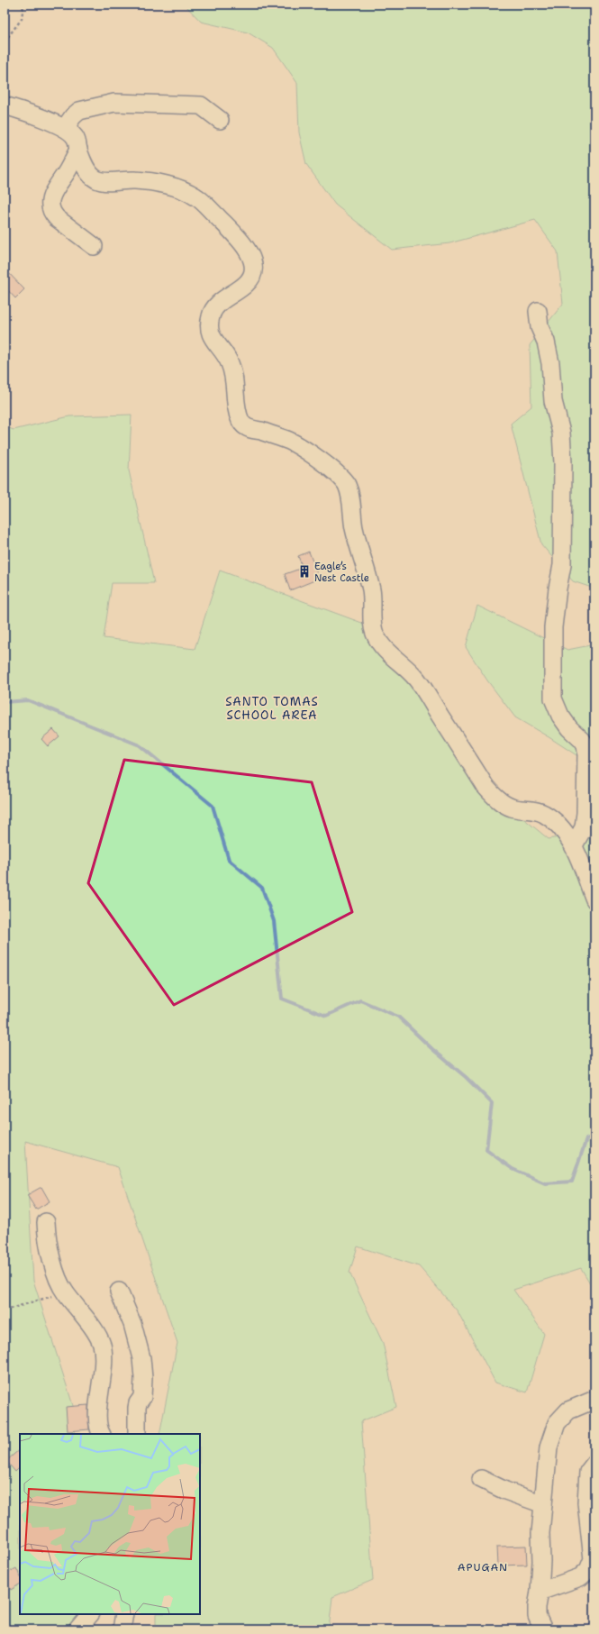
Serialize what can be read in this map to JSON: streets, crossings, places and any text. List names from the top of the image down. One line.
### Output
{"districts":["SANTO TOMAS SCHOOL AREA","APUGAN"],"places":{"building":["Eagle’s Nest Castle"]}}
